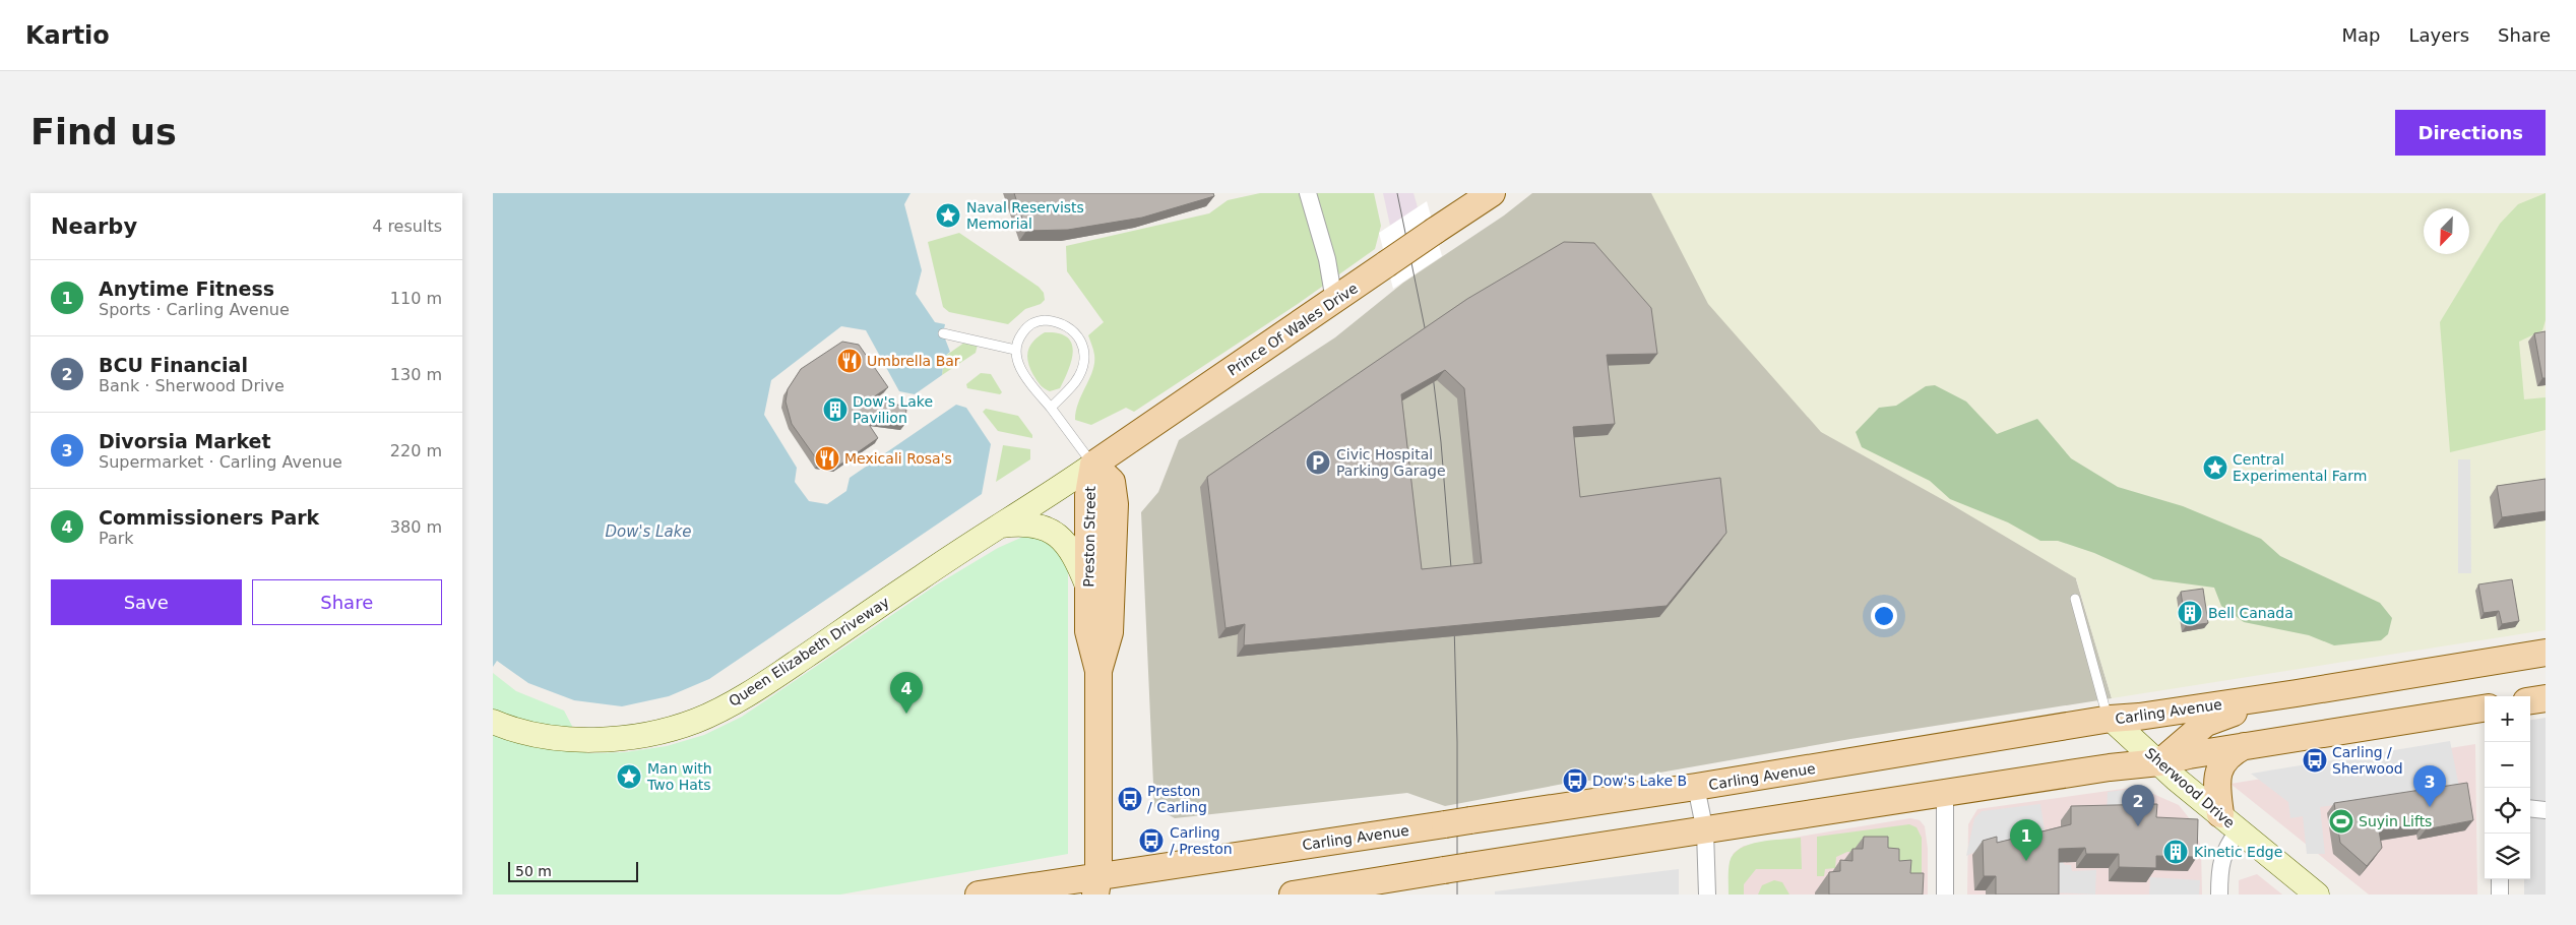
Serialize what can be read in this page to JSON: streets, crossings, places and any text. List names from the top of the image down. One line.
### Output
{"streets":{"main road":["Prince Of Wales Drive","Preston Street","Queen Elizabeth Driveway","Carling Avenue","Sherwood Drive"]},"crossings":[["Prince Of Wales Drive","Preston Street"],["Prince Of Wales Drive","Queen Elizabeth Driveway"],["Preston Street","Queen Elizabeth Driveway"],["Preston Street","Carling Avenue"],["Carling Avenue","Sherwood Drive"]],"water":["Dow's Lake"],"places":{"place":["Naval Reservists Memorial","Central Experimental Farm","Man with Two Hats"],"restaurant":["Umbrella Bar","Mexicali Rosa's"],"building":["Dow's Lake Pavilion","Bell Canada","Kinetic Edge"],"parking":["Civic Hospital Parking Garage"],"bus stop":["Carling / Sherwood","Dow's Lake B","Preston / Carling","Carling / Preston"],"sports":["Suyin Lifts"]},"scale_bar":"50 m","north":"bottom left","page":{"header":"Kartio","nav":["Map","Layers","Share"],"buttons":["Directions",["Save","Share"]],"title":"Find us","heading":["Nearby","4 results"],"list":[{"mark":"1","name":"Anytime Fitness","note":"Sports · Carling Avenue","value":"110 m"},{"mark":"2","name":"BCU Financial","note":"Bank · Sherwood Drive","value":"130 m"},{"mark":"3","name":"Divorsia Market","note":"Supermarket · Carling Avenue","value":"220 m"},{"mark":"4","name":"Commissioners Park","note":"Park","value":"380 m"}],"pins":["4","3","2","1"],"map_buttons":["+","−"],"scale":"50 m"}}
